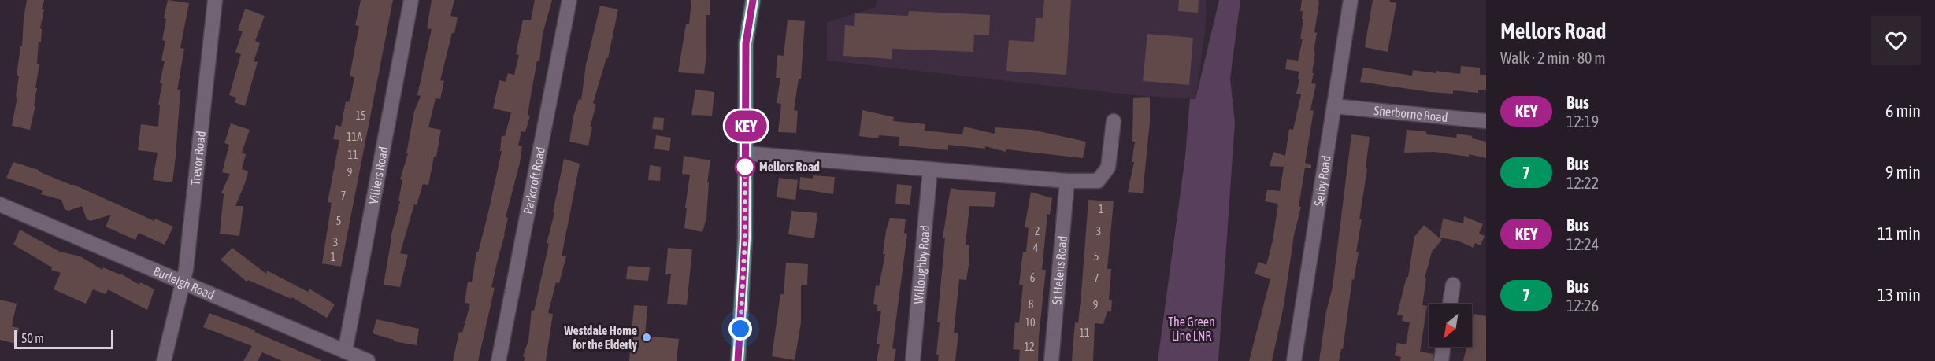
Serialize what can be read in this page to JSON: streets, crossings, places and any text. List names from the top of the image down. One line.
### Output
{"streets":{"street":["Sherborne Road","Trevor Road","Villiers Road","Parkcroft Road","Selby Road","Willoughby Road","St Helens Road","Burleigh Road"]},"crossings":[["Sherborne Road","Selby Road"],["Trevor Road","Burleigh Road"],["Villiers Road","Burleigh Road"]],"parks":["The Green Line LNR"],"places":["Mellors Road","Westdale Home for the Elderly"],"lines":["bus line KEY"],"house_numbers":["15","11A","11","9","7","1","5","2","3","3","4","5","1","6","7","8","9","10","11","12"],"scale_bar":"50 m","north":"bottom left","page":{"on_map":"KEY","heading":["Mellors Road","Walk · 2 min · 80 m"],"list":[{"mark":"KEY","name":"Bus","note":"12:19","value":"6 min"},{"mark":"7","name":"Bus","note":"12:22","value":"9 min"},{"mark":"KEY","name":"Bus","note":"12:24","value":"11 min"},{"mark":"7","name":"Bus","note":"12:26","value":"13 min"}],"scale":"50 m"}}
